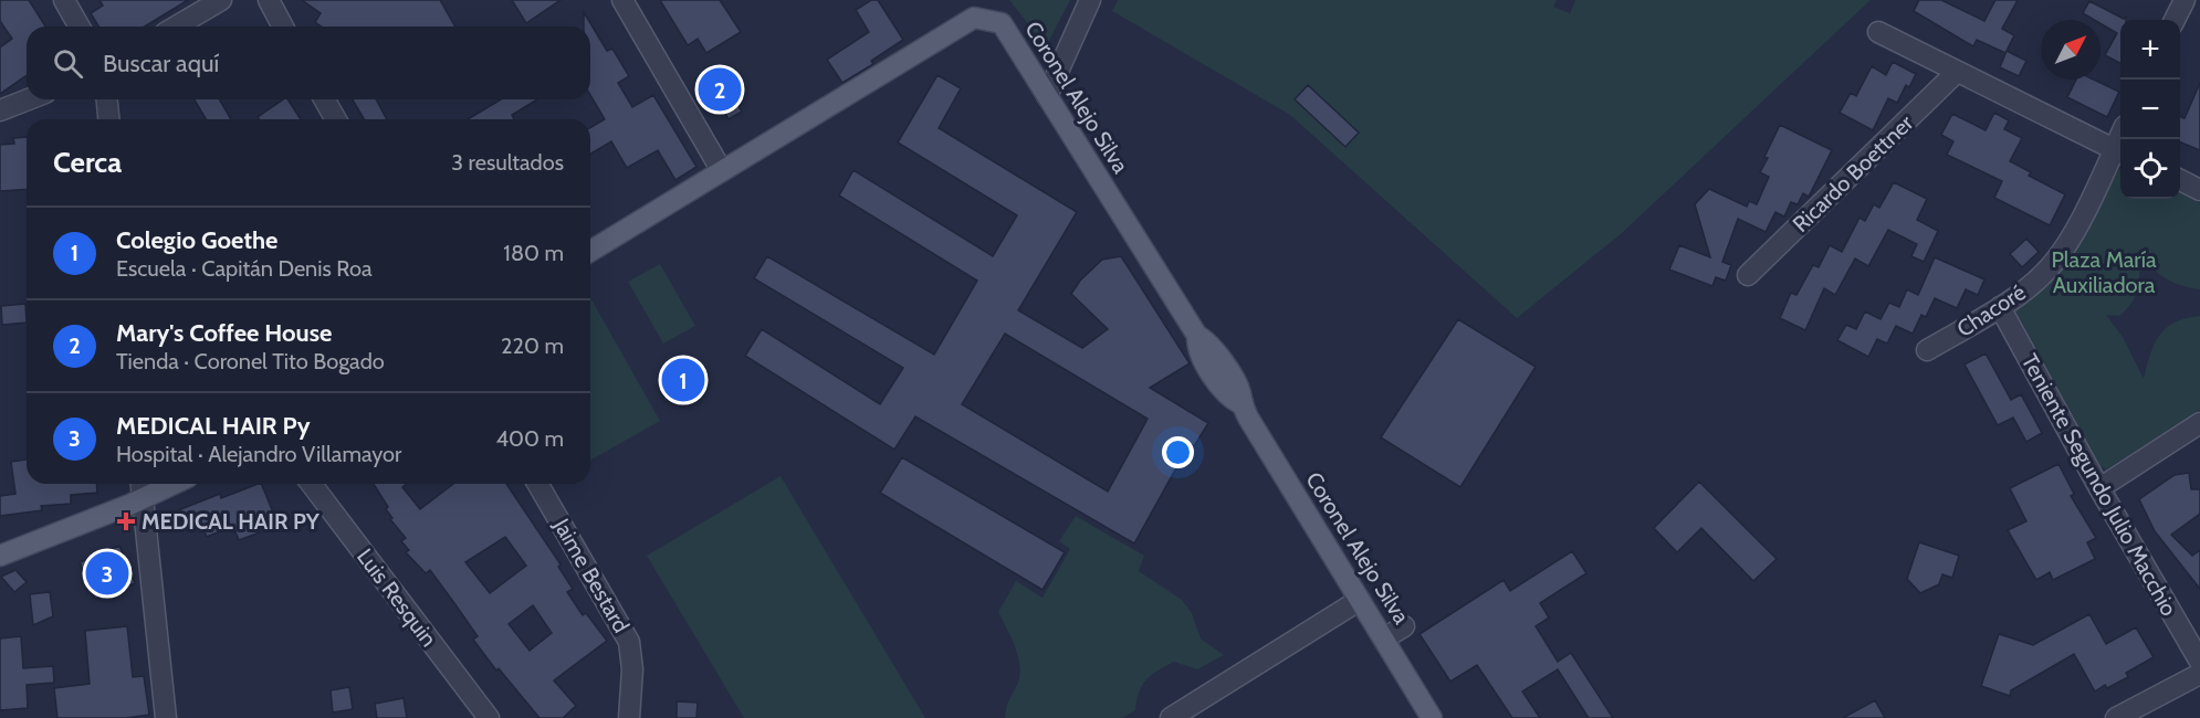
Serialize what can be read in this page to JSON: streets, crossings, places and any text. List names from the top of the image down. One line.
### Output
{"streets":{"main road":["Coronel Alejo Silva"],"street":["Ricardo Boettner","Chacoré","Teniente Segundo Julio Macchio","Jaime Bestard","Luis Resquin"]},"crossings":[["Chacoré","Teniente Segundo Julio Macchio"]],"parks":["Plaza María Auxiliadora"],"places":{"health":["MEDICAL HAIR PY"]},"north":"top right","page":{"map_buttons":["+","−"],"search":"Buscar aquí","pins":["2","1","3"],"heading":["Cerca","3 resultados"],"list":[{"mark":"1","name":"Colegio Goethe","note":"Escuela · Capitán Denis Roa","value":"180 m"},{"mark":"2","name":"Mary's Coffee House","note":"Tienda · Coronel Tito Bogado","value":"220 m"},{"mark":"3","name":"MEDICAL HAIR Py","note":"Hospital · Alejandro Villamayor","value":"400 m"}]}}
